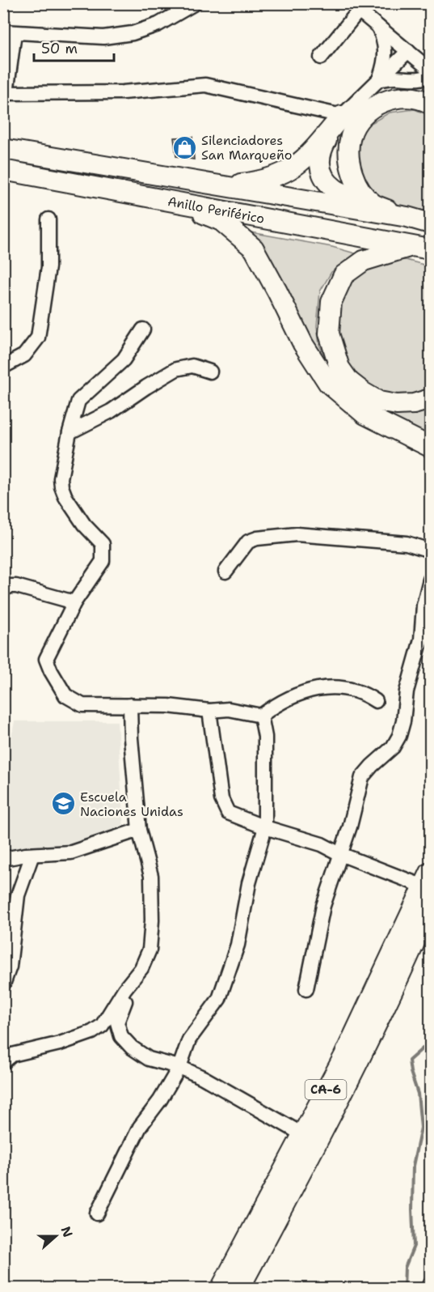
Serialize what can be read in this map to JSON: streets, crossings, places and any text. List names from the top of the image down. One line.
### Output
{"streets":{"highway":["Anillo Periférico","CA-6"]},"places":{"shop":["Silenciadores San Marqueño"],"school or university":["Escuela Naciones Unidas"]},"scale_bar":"50 m","north":"right"}
